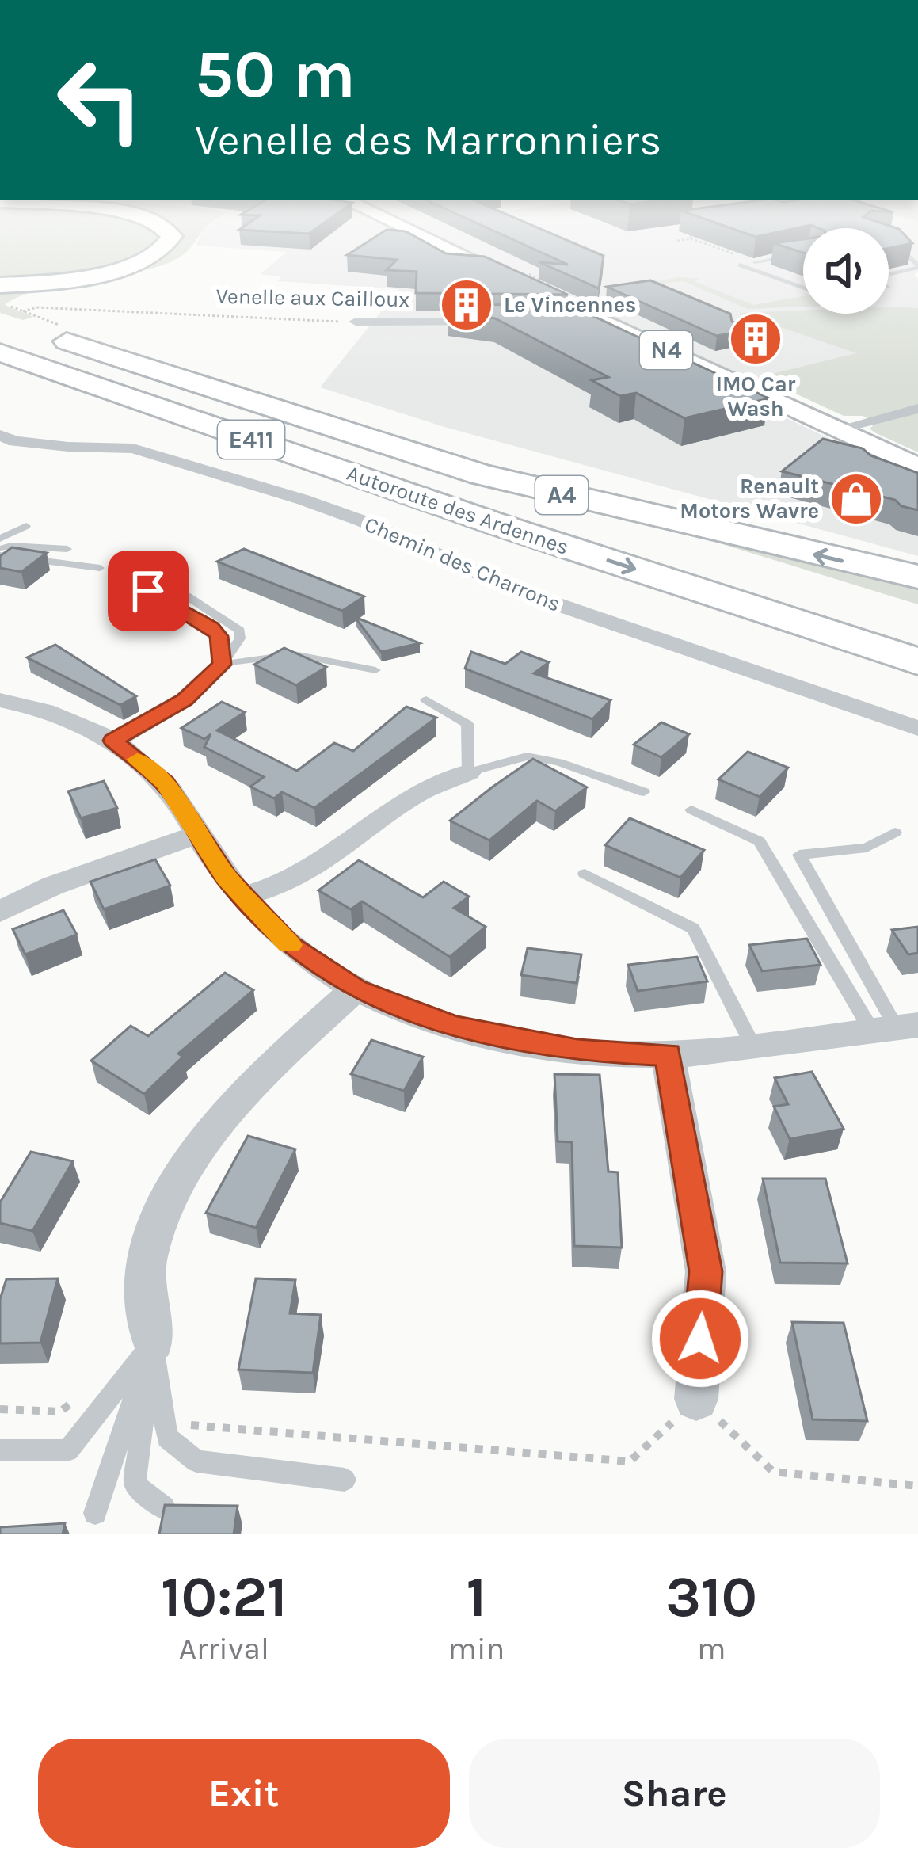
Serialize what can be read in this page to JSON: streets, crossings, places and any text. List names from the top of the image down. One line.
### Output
{"streets":{"highway":["E411","A4","Autoroute des Ardennes"],"main road":["N4"],"street":["Venelle aux Cailloux","Chemin des Charrons"]},"crossings":[["Venelle aux Cailloux","A4"],["Venelle aux Cailloux","Autoroute des Ardennes"],["A4","Autoroute des Ardennes"]],"places":{"building":["Le Vincennes","IMO Car Wash"],"shop":["Renault Motors Wavre"]},"page":{"turn":["50 m","Venelle des Marronniers"],"eta":["10:21","Arrival","1","min","310","m"],"buttons":["Exit","Share"]}}
